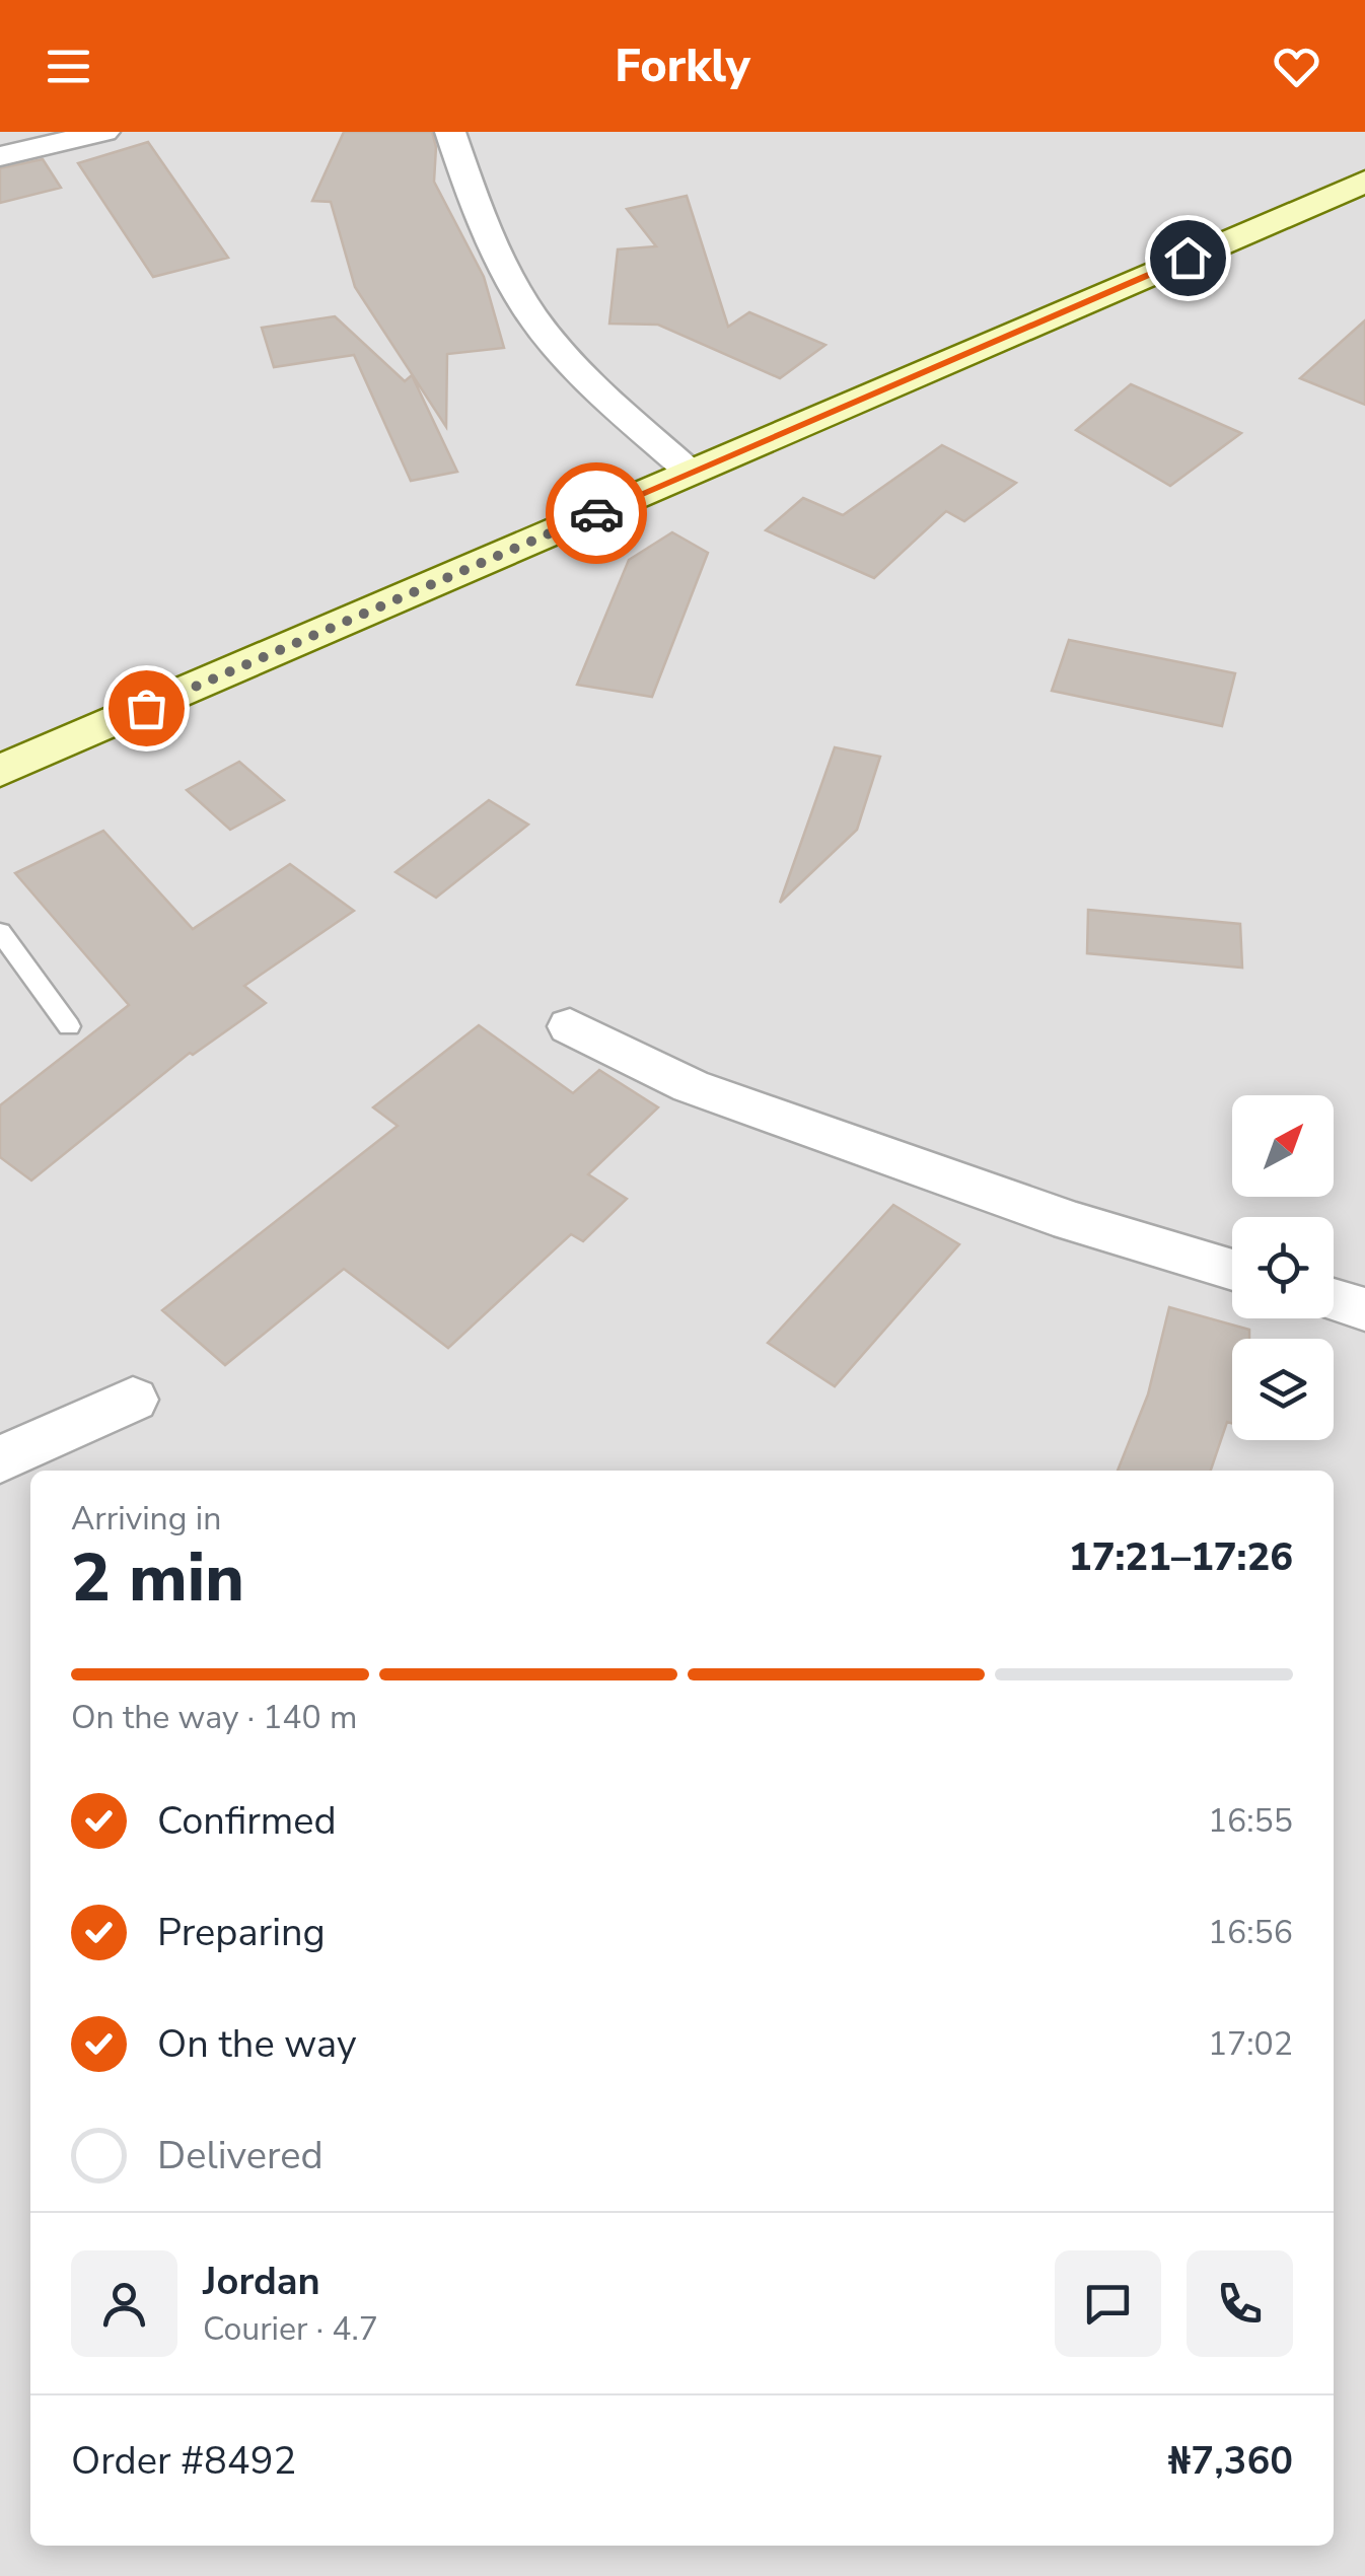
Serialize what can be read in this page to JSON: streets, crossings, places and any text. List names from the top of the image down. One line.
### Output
{"north":"top right","page":{"header":"Forkly","heading":["2 min","Arriving in","17:21–17:26"],"panel":["Jordan","Courier · 4.7","Order #8492","₦7,360"],"bar":"On the way · 140 m","list":[["Confirmed","16:55"],["Preparing","16:56"],["On the way","17:02"],"Delivered"]}}
